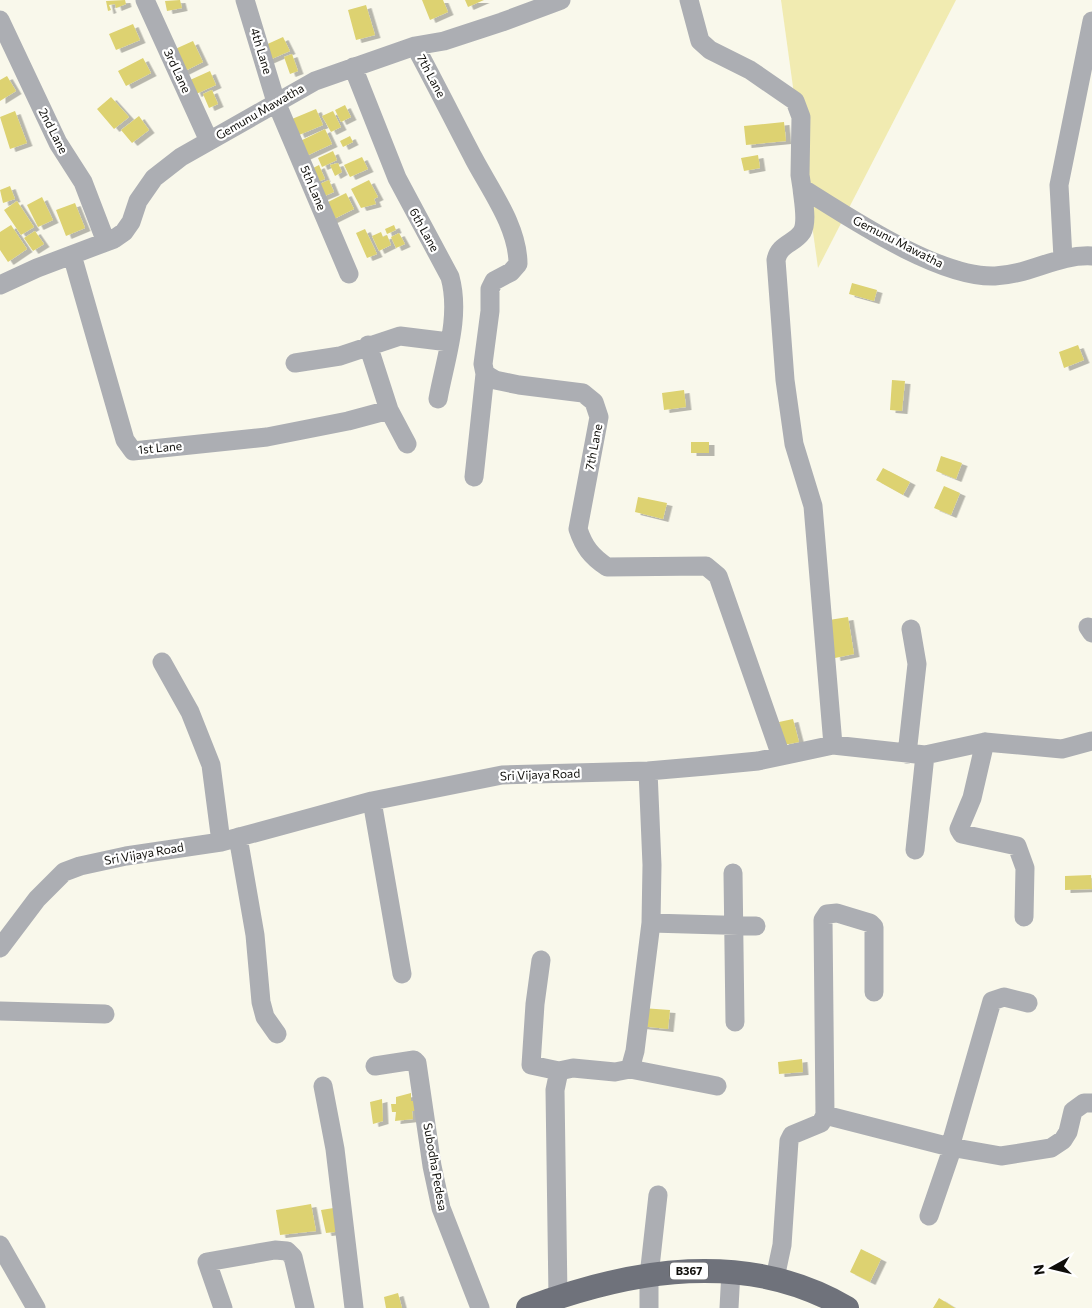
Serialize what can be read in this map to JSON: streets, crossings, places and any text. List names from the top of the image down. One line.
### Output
{"streets":{"main road":["B367"],"street":["4th Lane","3rd Lane","7th Lane","Gemunu Mawatha","2nd Lane","5th Lane","6th Lane","1st Lane","Sri Vijaya Road","Subodha Pedesa"]},"crossings":[["4th Lane","Gemunu Mawatha"],["4th Lane","5th Lane"],["3rd Lane","Gemunu Mawatha"],["7th Lane","Gemunu Mawatha"],["7th Lane","Sri Vijaya Road"],["Gemunu Mawatha","2nd Lane"],["Gemunu Mawatha","5th Lane"],["Gemunu Mawatha","6th Lane"],["Gemunu Mawatha","1st Lane"]],"north":"left"}
